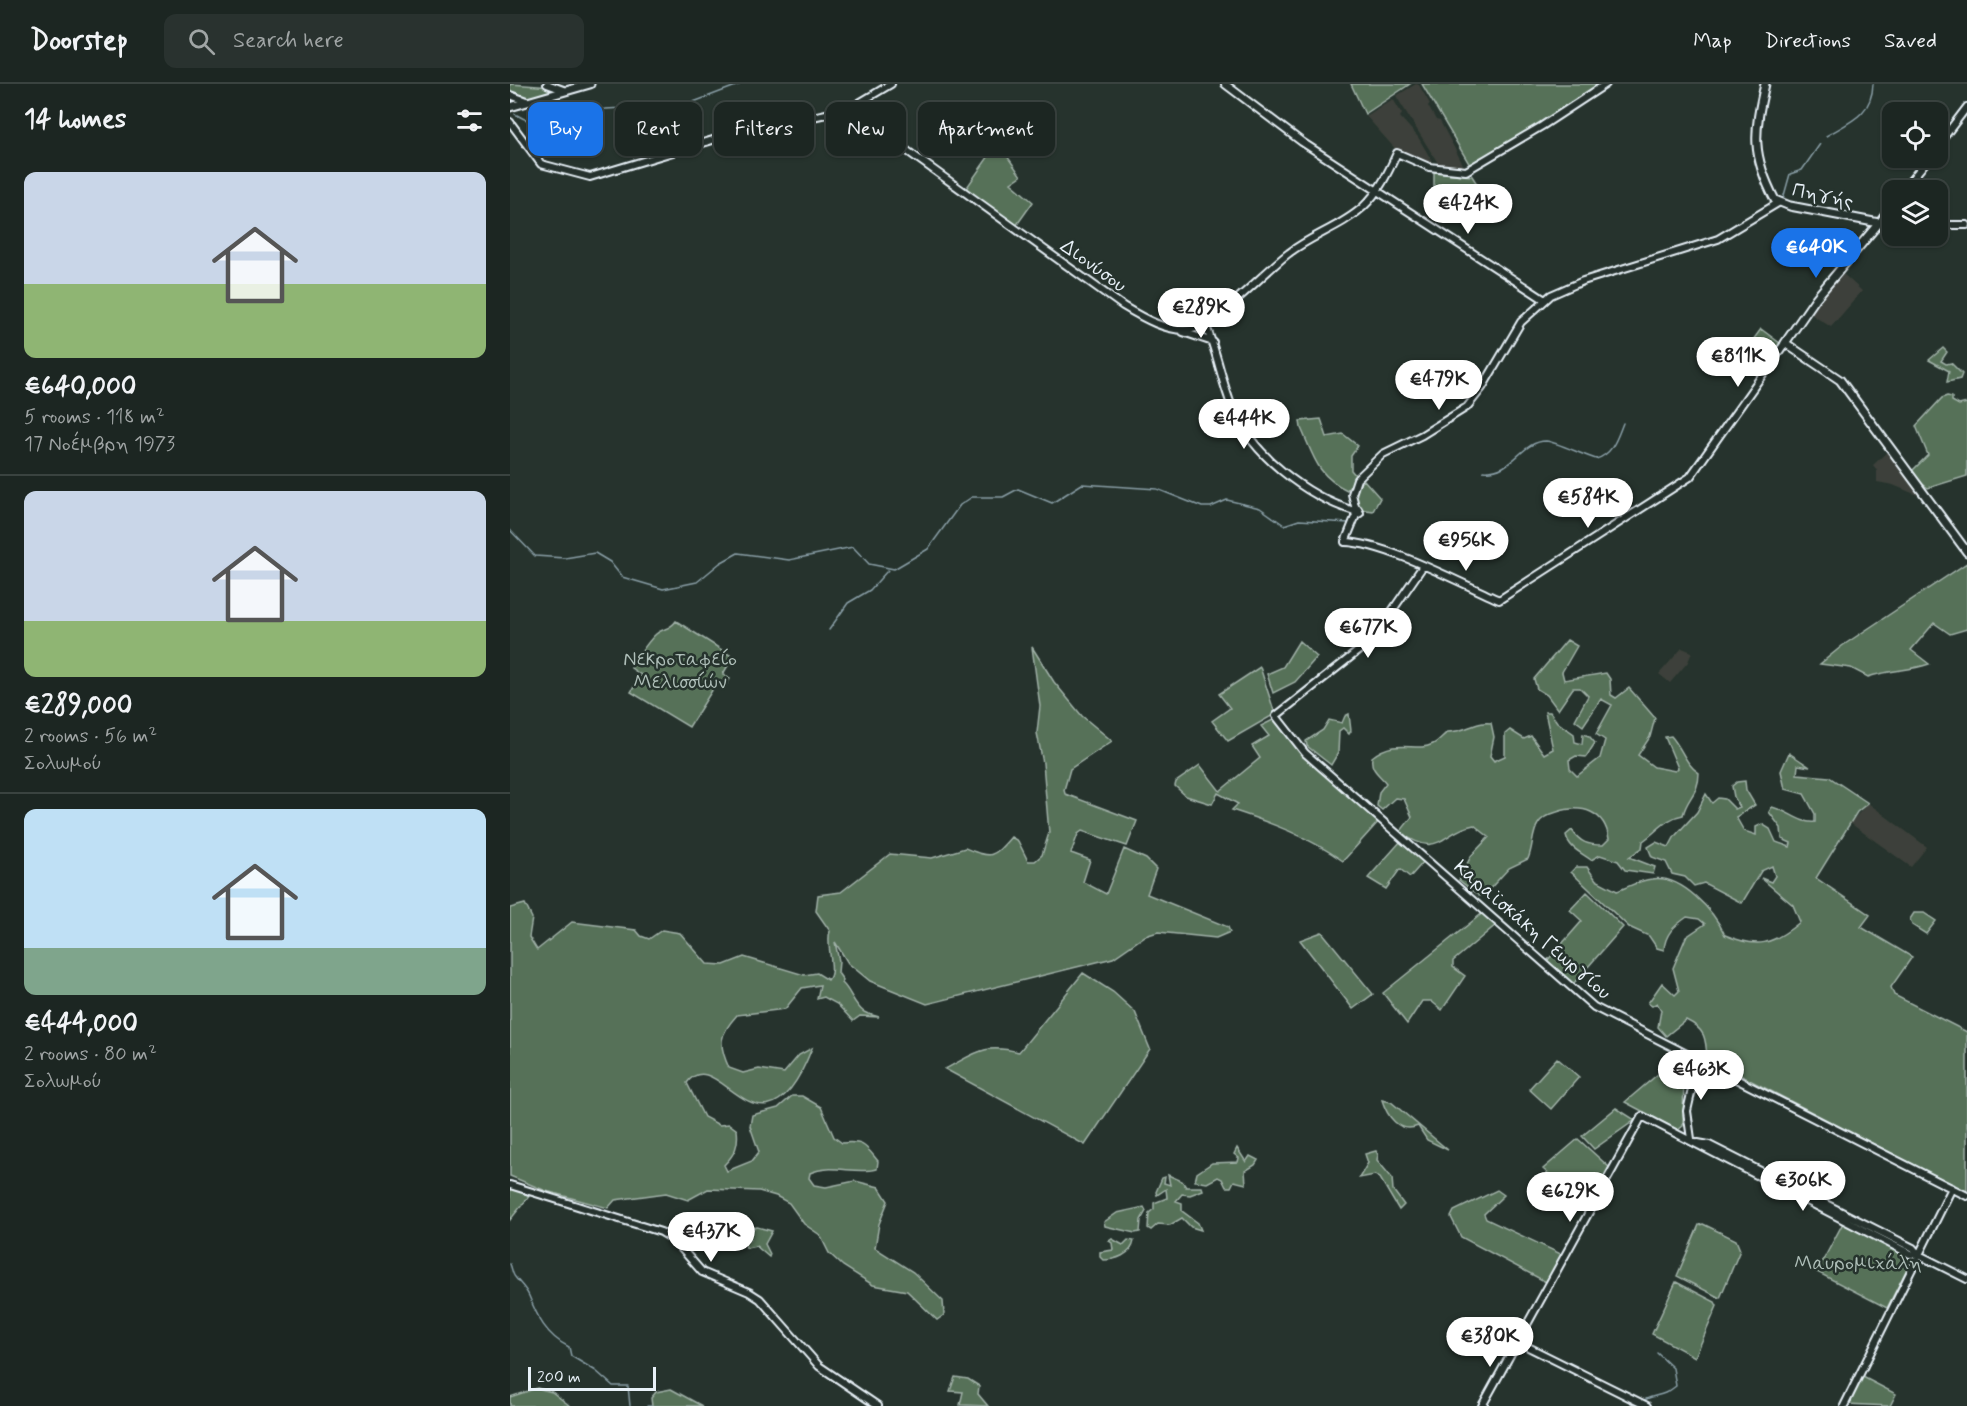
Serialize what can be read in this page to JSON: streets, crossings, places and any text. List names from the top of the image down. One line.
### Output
{"streets":{"main road":["Πηγής"],"street":["Διονύσου","Καραϊσκάκη Γεωργίου"]},"parks":["Νεκροταφείο Μελισσίών","Μαυρομιχάλη"],"scale_bar":"200 m","page":{"header":"Doorstep","search":"Search here","nav":["Map","Directions","Saved"],"heading":"14 homes","chip":["Buy","Rent","Filters","New","Apartment"],"list":[{"name":"€640,000","note":"5 rooms · 118 m² · 17 Νοέμβρη 1973"},{"name":"€289,000","note":"2 rooms · 56 m² · Σολωμού"},{"name":"€444,000","note":"2 rooms · 80 m² · Σολωμού"}],"price":["€424K","€640K","€289K","€811K","€479K","€444K","€584K","€956K","€677K","€463K","€306K","€629K","€437K","€380K"],"scale":"200 m"}}
